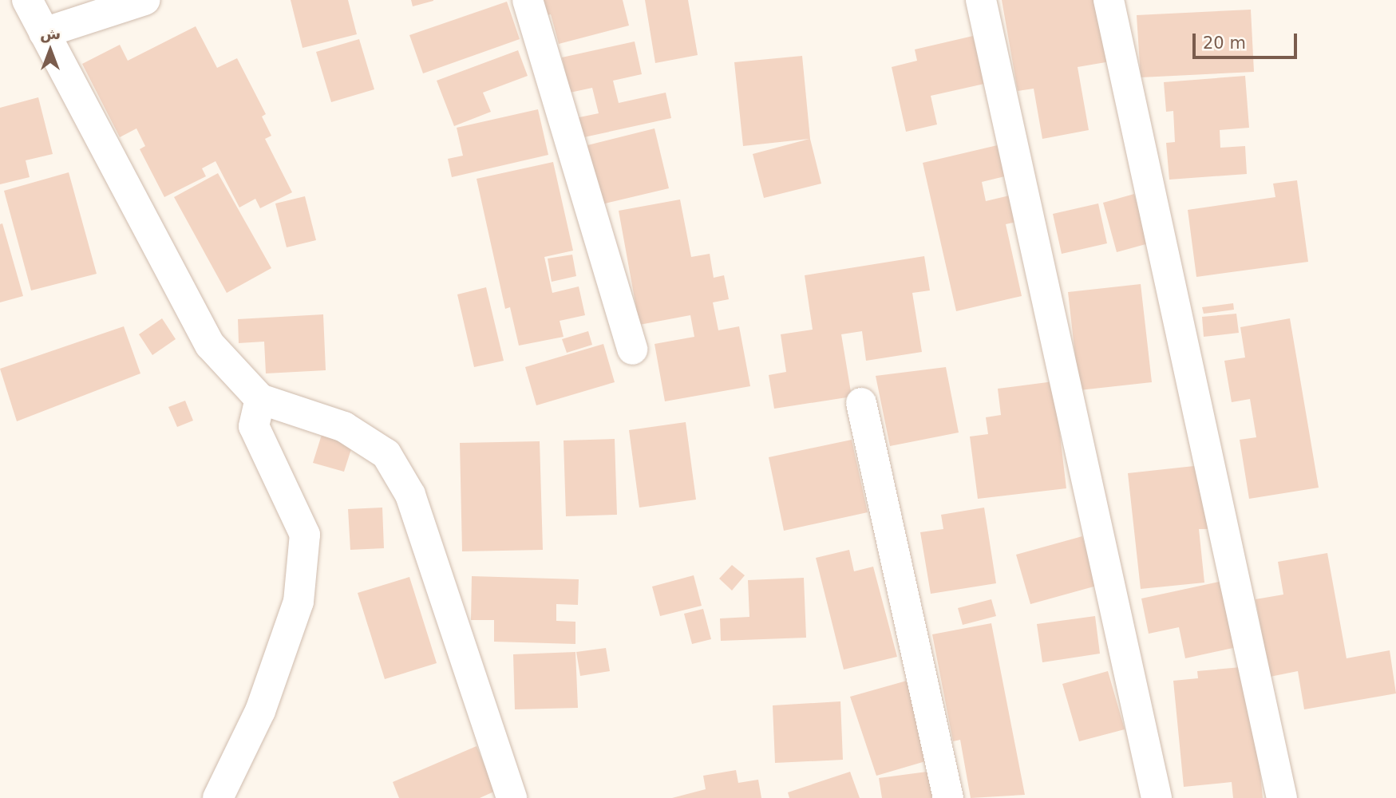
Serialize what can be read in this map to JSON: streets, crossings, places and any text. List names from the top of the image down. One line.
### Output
{"scale_bar":"20 m","north":"top"}
